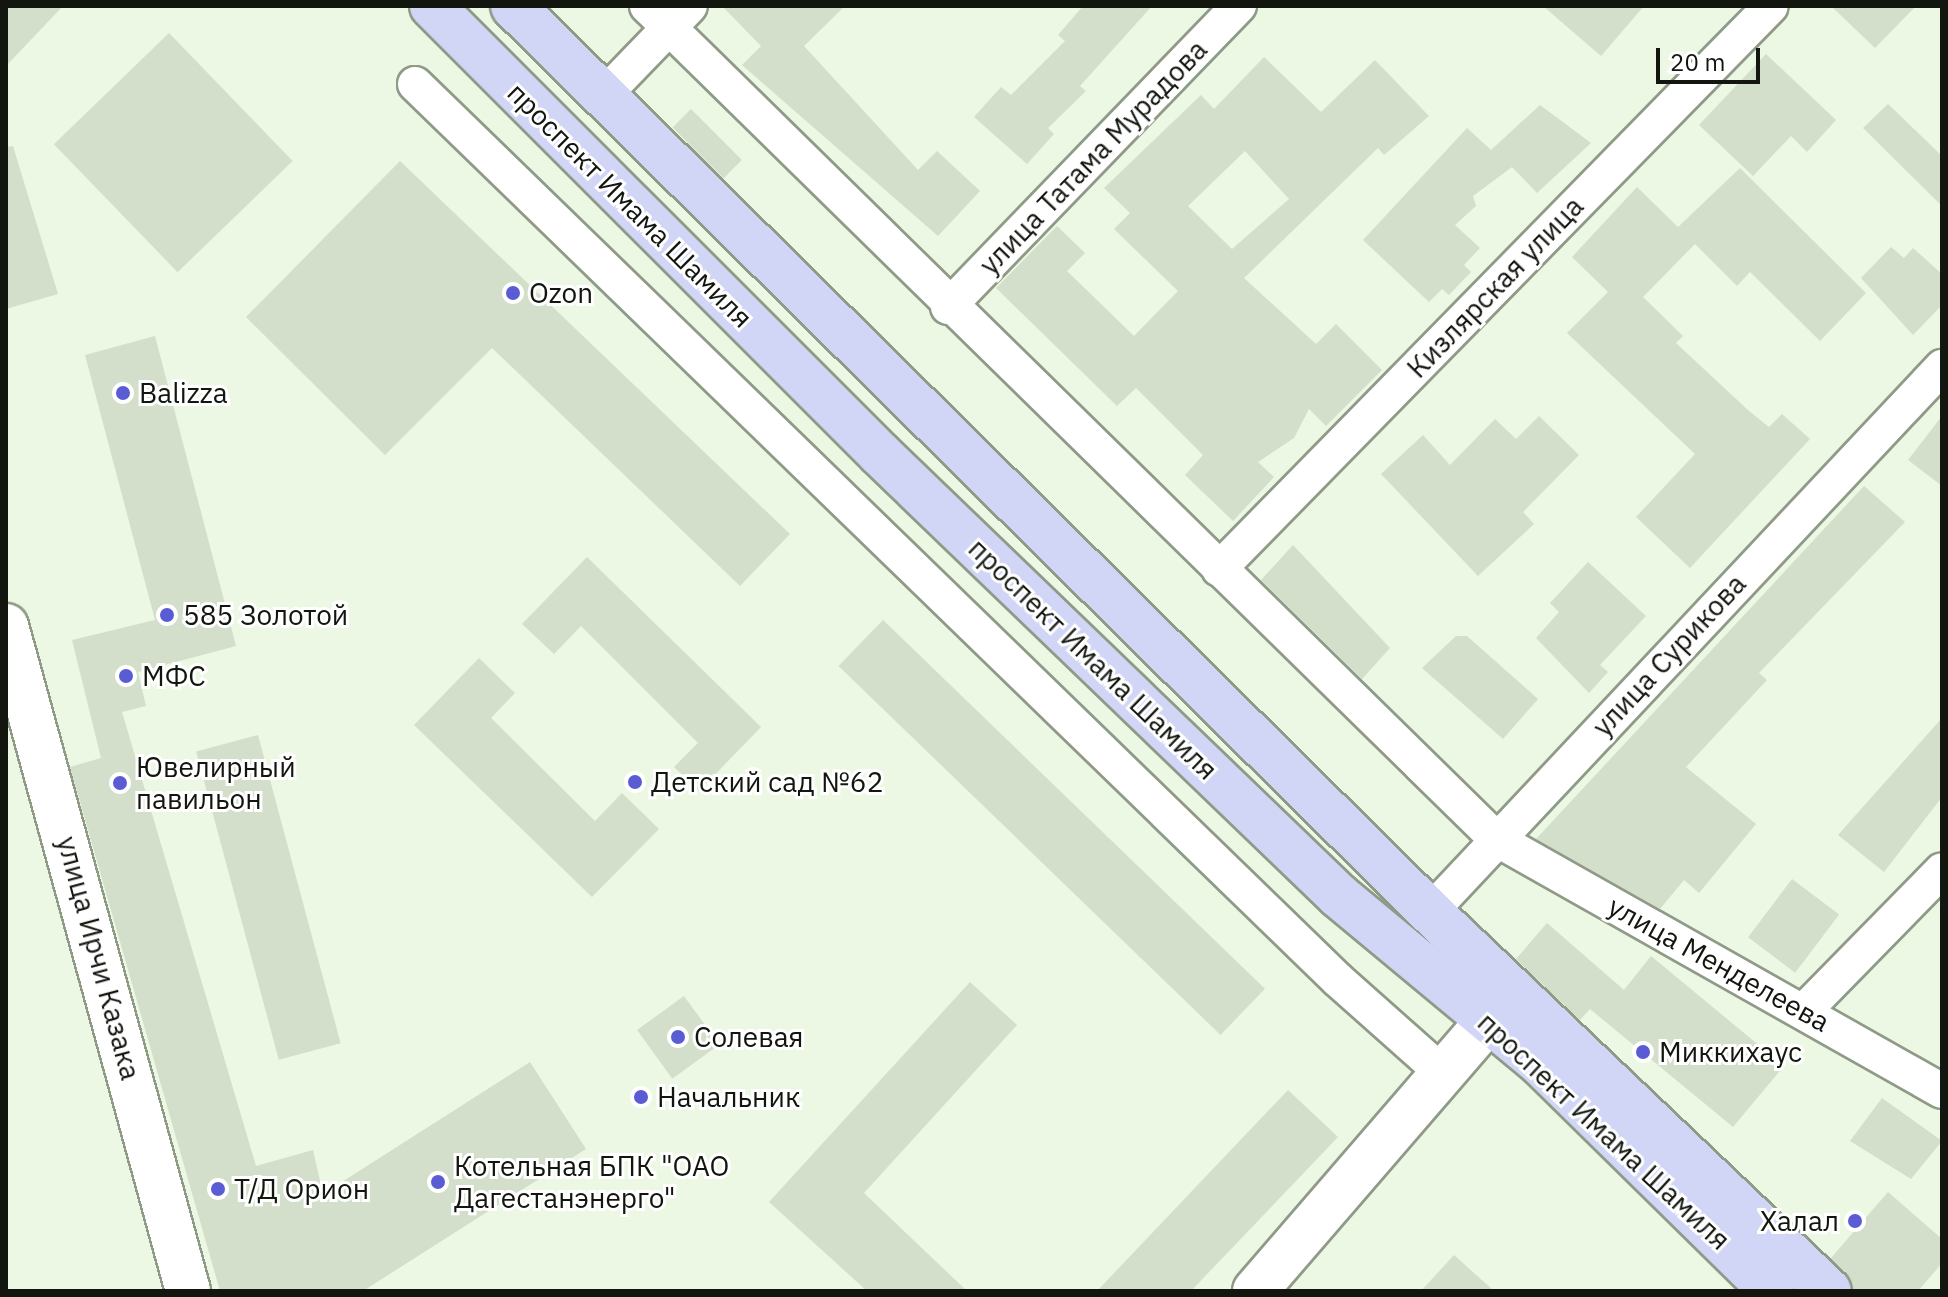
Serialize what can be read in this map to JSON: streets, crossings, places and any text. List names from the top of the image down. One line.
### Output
{"streets":{"main road":["проспект Имама Шамиля","улица Сурикова","улица Ирчи Казака"],"street":["улица Татама Мурадова","Кизлярская улица","улица Менделеева"]},"crossings":[["улица Татама Мурадова","улица Менделеева"],["проспект Имама Шамиля","улица Сурикова"],["Кизлярская улица","улица Менделеева"],["улица Сурикова","улица Менделеева"]],"places":["Ozon","Balizza","585 Золотой","МФС","Детский сад №62","Ювелирный павильон","Солевая","Миккихаус","Начальник","Котельная БПК \"ОАО Дагестанэнерго\"","Т/Д Орион","Халал"],"scale_bar":"20 m"}
